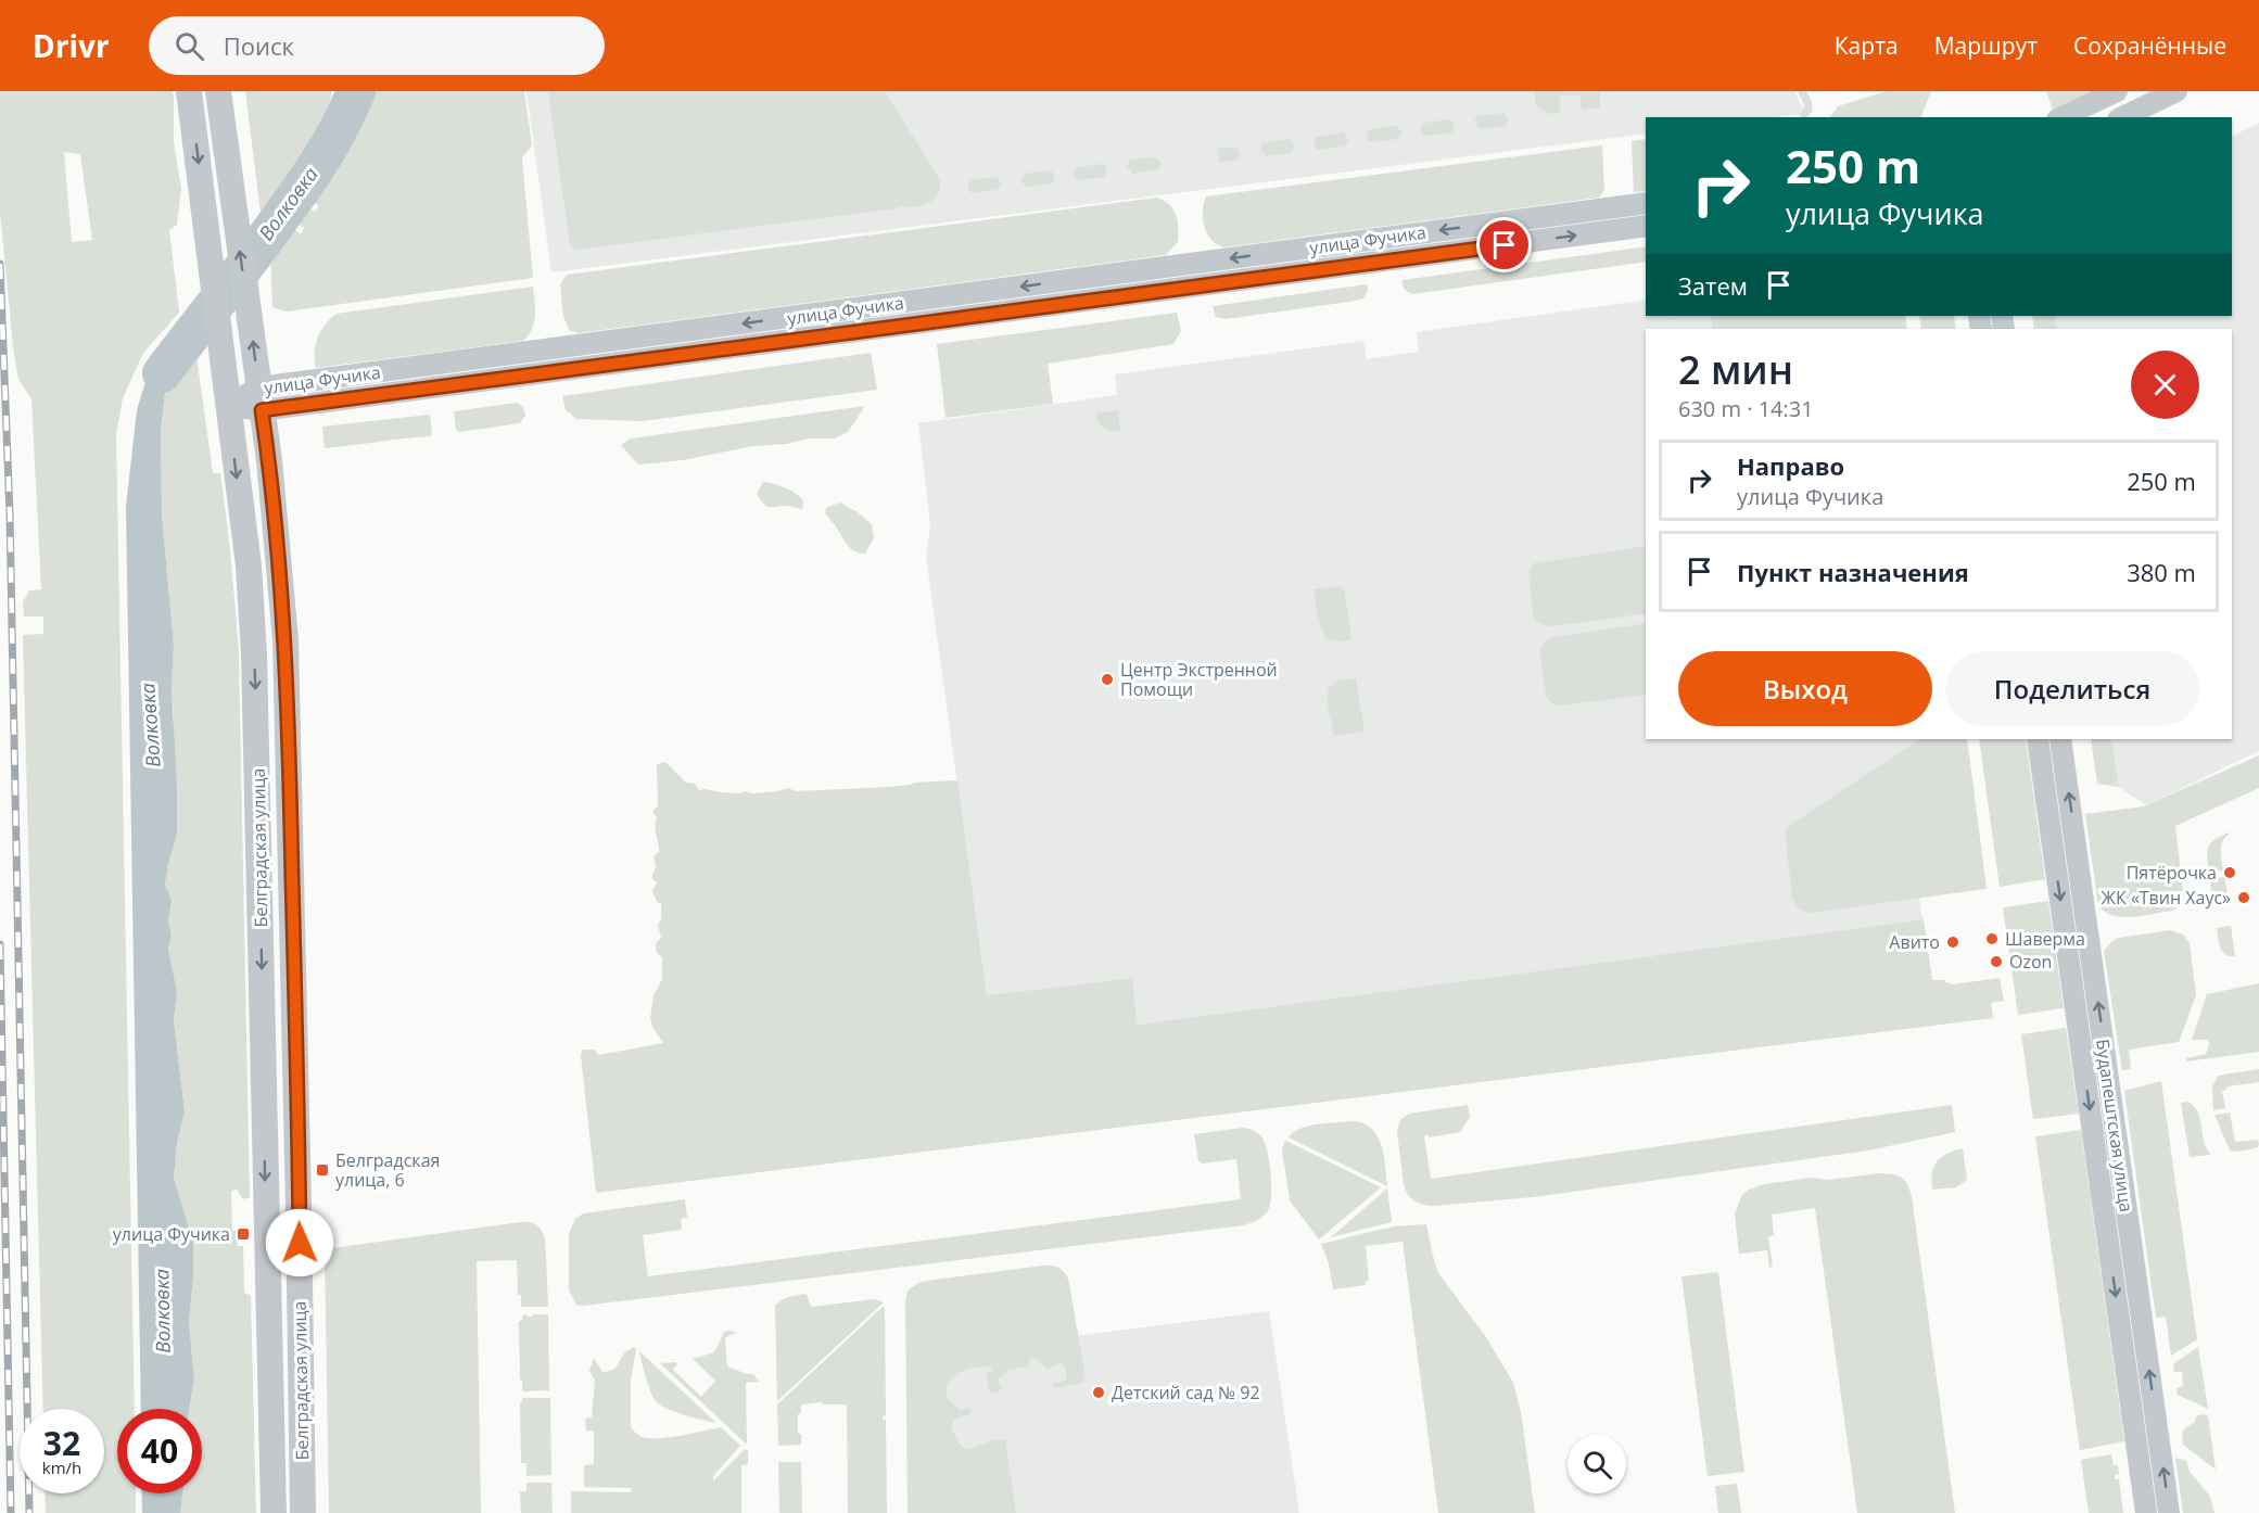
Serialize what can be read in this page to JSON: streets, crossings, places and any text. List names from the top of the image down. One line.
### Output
{"streets":{"street":["улица Фучика","Белградская улица","Будапештская улица"]},"crossings":[["улица Фучика","Белградская улица"]],"water":["Волковка"],"places":{"other":["Центр Экстренной Помощи","Пятёрочка","ЖК «Твин Хаус»","Шаверма","Авито","Ozon","Детский сад № 92"],"transit":["Белградская улица, 6","улица Фучика"]},"page":{"header":"Drivr","search":"Поиск","nav":["Карта","Маршрут","Сохранённые"],"turn":["250 m","улица Фучика"],"then":"Затем","heading":["2 мин","630 m · 14:31"],"list":[{"name":"Направо","note":"улица Фучика","value":"250 m"},{"name":"Пункт назначения","value":"380 m"}],"buttons":["Выход","Поделиться"],"speed":"32 km/h","limit":"40"}}
